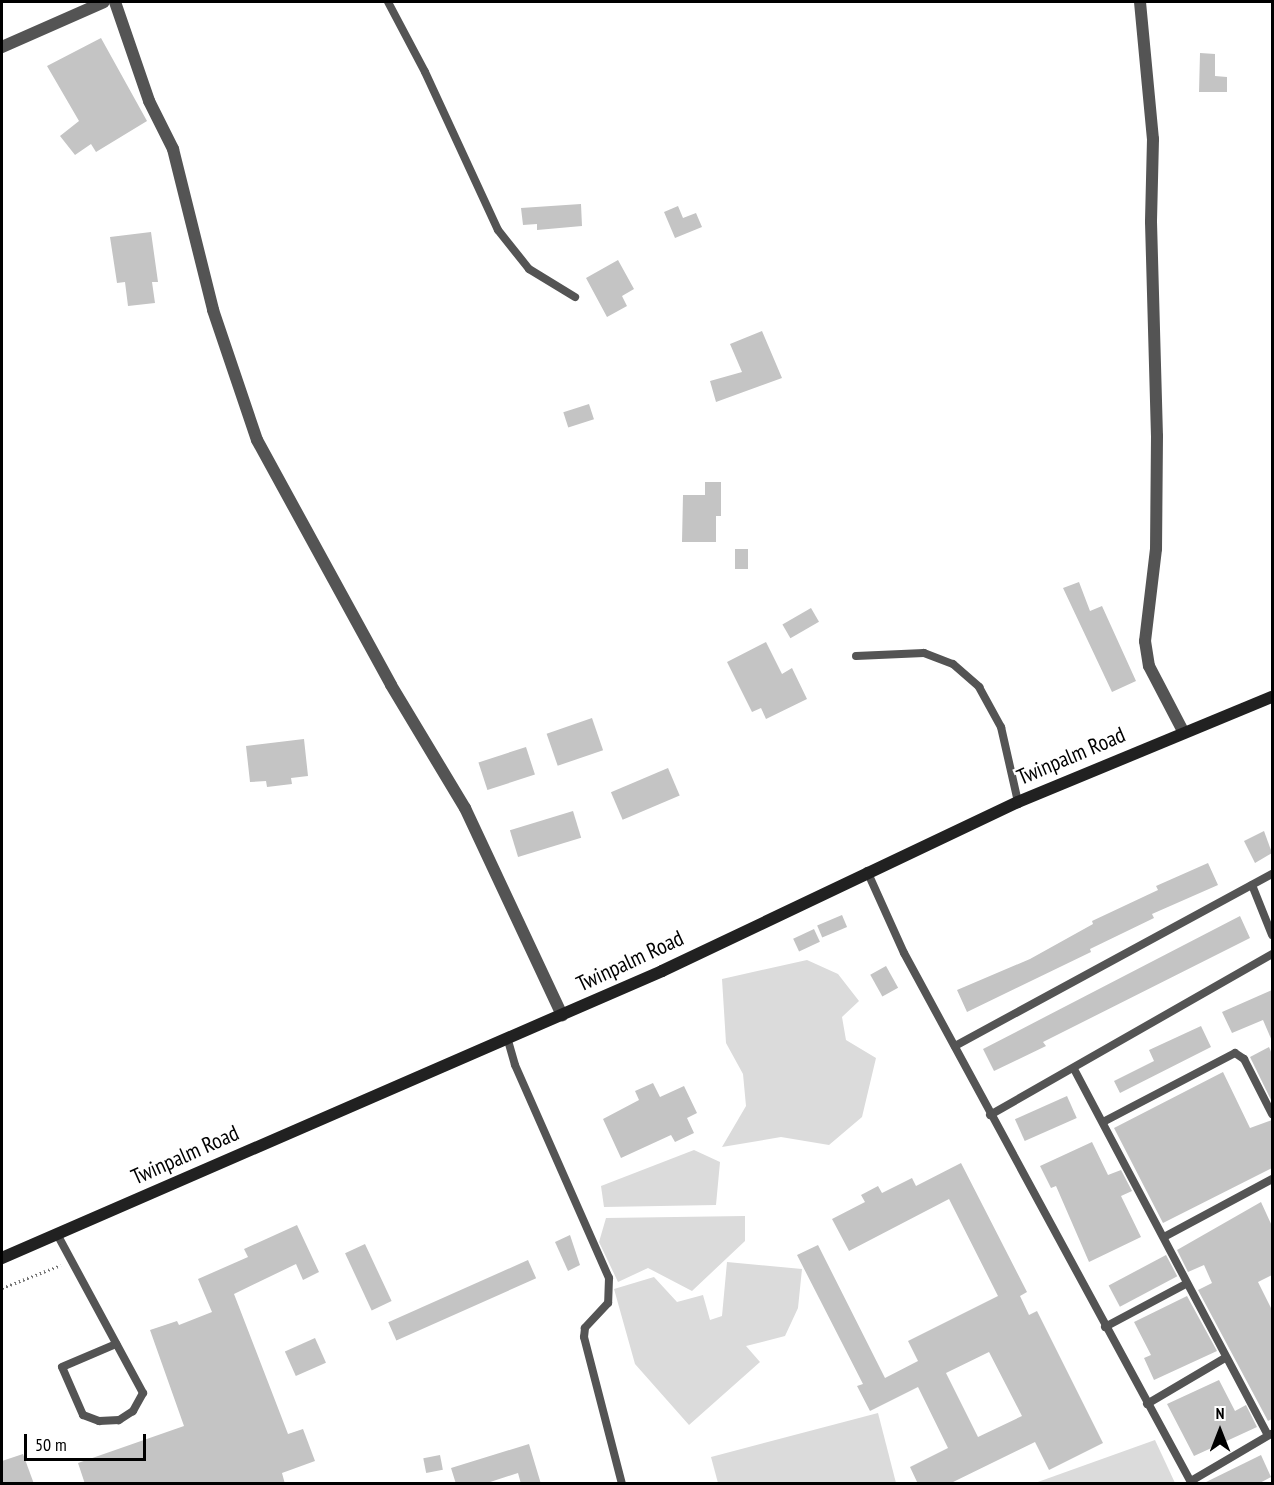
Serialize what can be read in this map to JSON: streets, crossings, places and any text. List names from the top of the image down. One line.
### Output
{"streets":{"main road":["Twinpalm Road"]},"scale_bar":"50 m","north":"top"}
